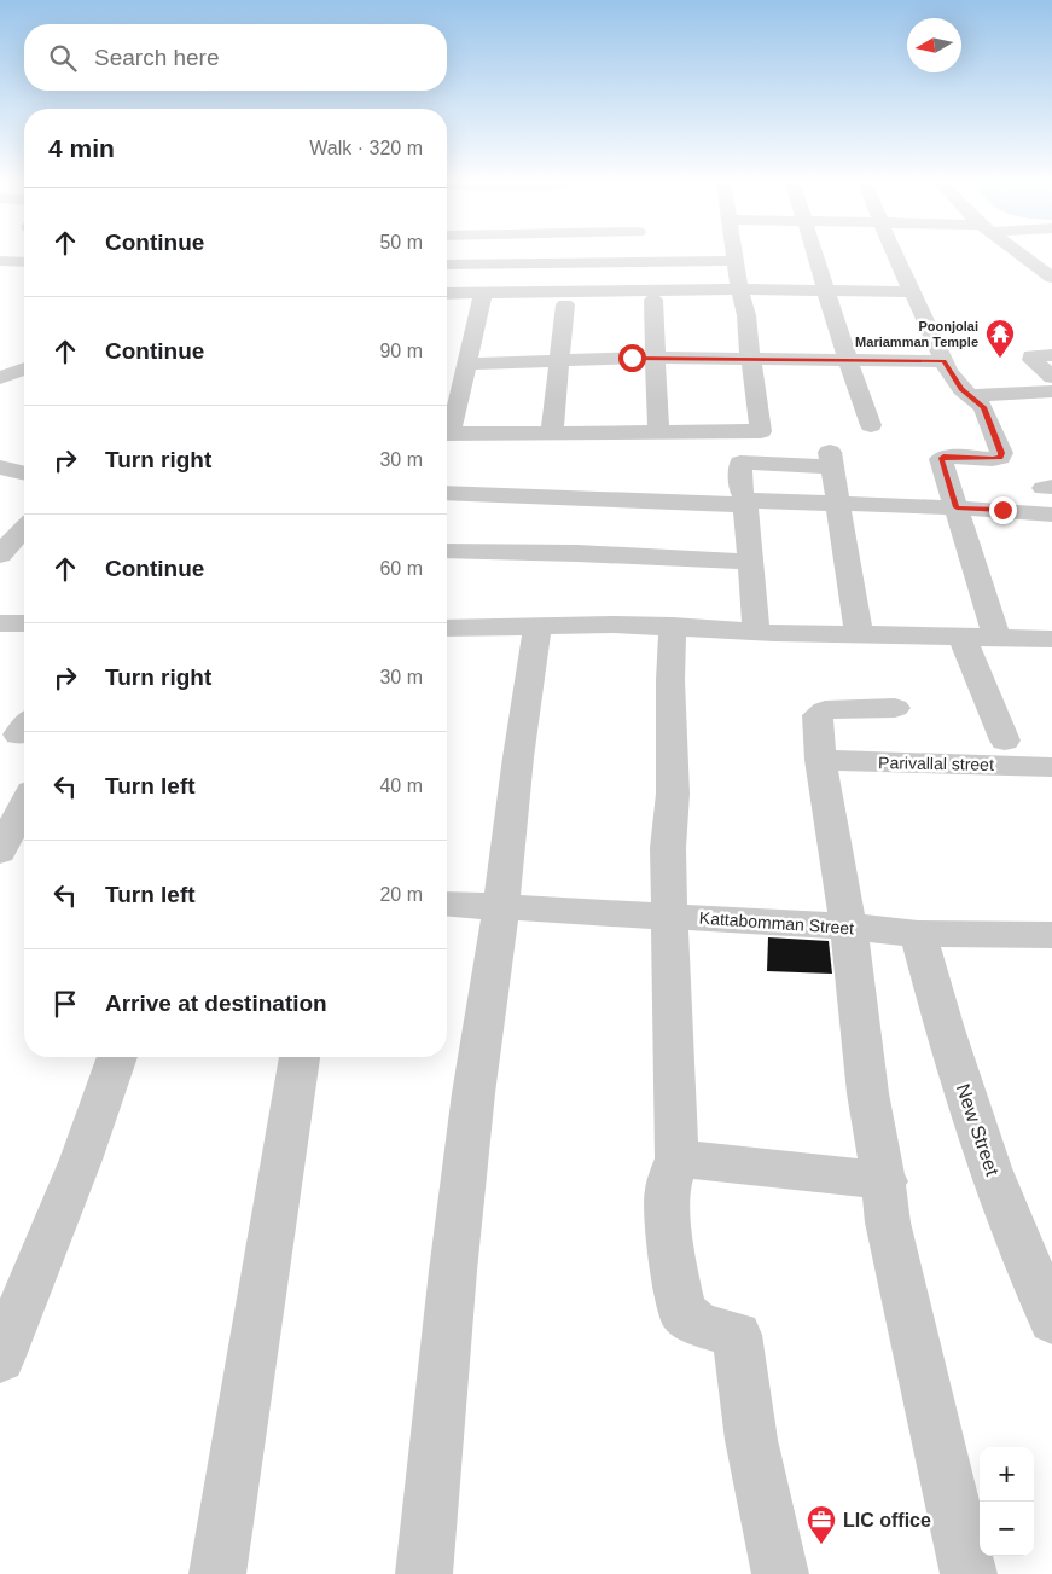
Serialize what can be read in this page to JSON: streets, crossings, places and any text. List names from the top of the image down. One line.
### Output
{"streets":{"street":["Parivallal street","Kattabomman Street","New Street"]},"crossings":[["Kattabomman Street","New Street"]],"places":{"temple":["Poonjolai Mariamman Temple"],"office":["LIC office"]},"north":"left","page":{"search":"Search here","heading":["4 min","Walk · 320 m"],"list":[["Continue","50 m"],["Continue","90 m"],["Turn right","30 m"],["Continue","60 m"],["Turn right","30 m"],["Turn left","40 m"],["Turn left","20 m"],"Arrive at destination"],"map_buttons":["+","−"]}}
